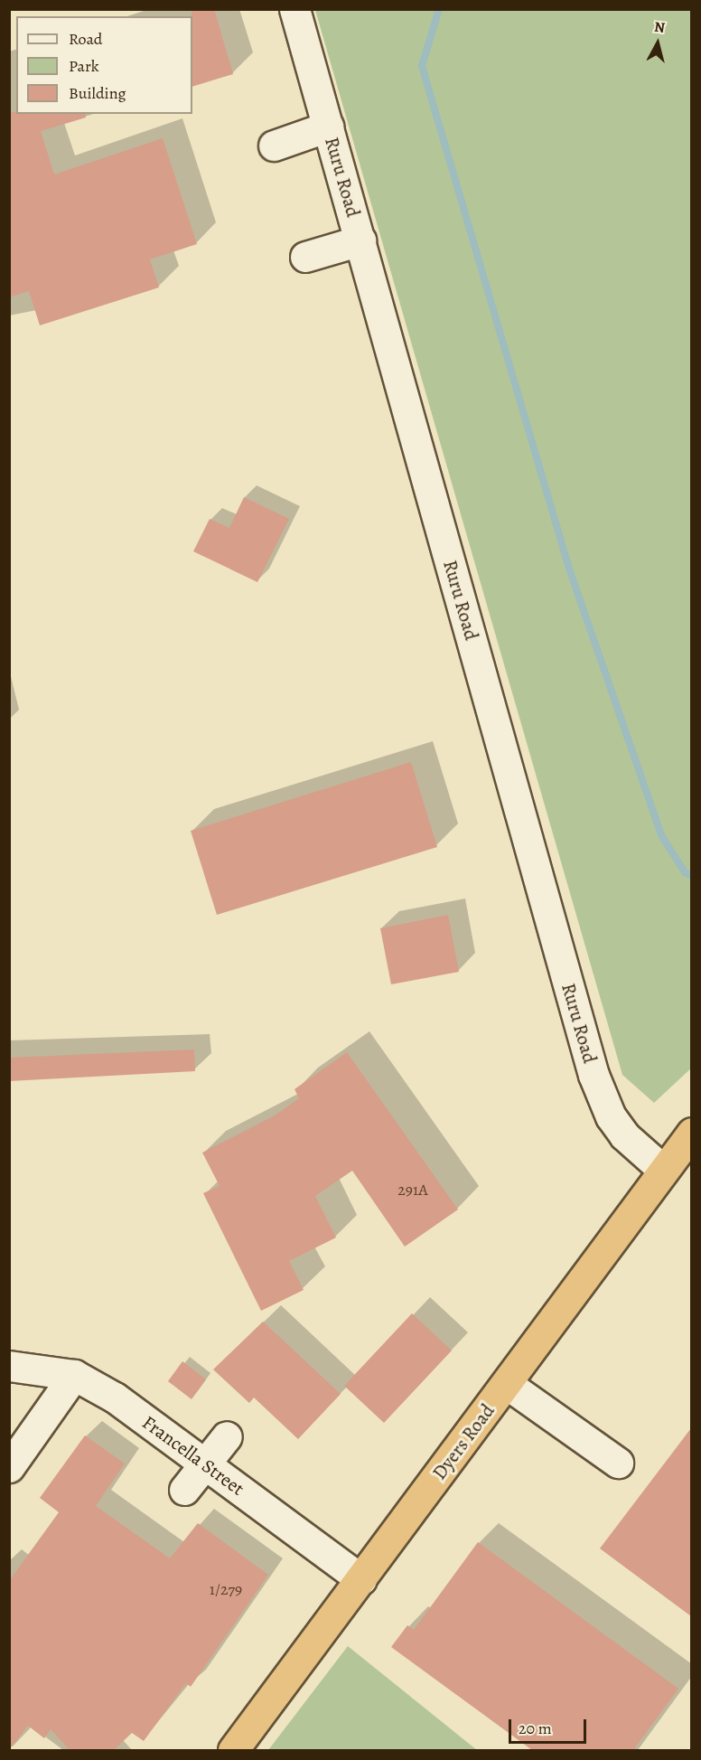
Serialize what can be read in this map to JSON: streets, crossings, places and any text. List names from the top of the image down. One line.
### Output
{"streets":{"highway":["Dyers Road"],"street":["Ruru Road","Francella Street"]},"crossings":[["Ruru Road","Dyers Road"],["Dyers Road","Francella Street"]],"house_numbers":["291A","1/279"],"legend":["Road","Park","Building"],"scale_bar":"20 m","north":"top"}
